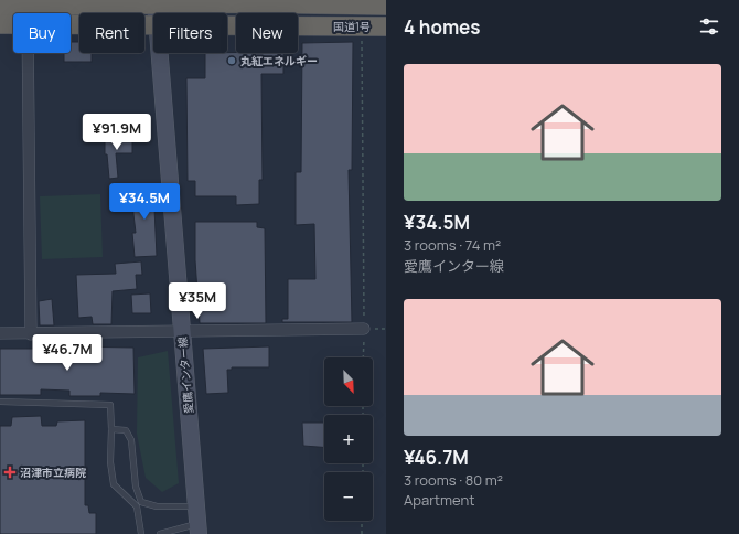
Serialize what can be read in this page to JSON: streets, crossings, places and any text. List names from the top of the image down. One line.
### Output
{"streets":{"highway":["国道1号"],"main road":["愛鷹インター線"]},"crossings":[["国道1号","愛鷹インター線"]],"places":{"other":["丸紅エネルギー"],"health":["沼津市立病院"]},"north":"bottom right","page":{"heading":"4 homes","chip":["Buy","Rent","Filters","New"],"list":[{"name":"¥34.5M","note":"3 rooms · 74 m² · 愛鷹インター線"},{"name":"¥46.7M","note":"3 rooms · 80 m² · Apartment"}],"price":["¥91.9M","¥34.5M","¥35M","¥46.7M"],"map_buttons":["+","−"]}}
